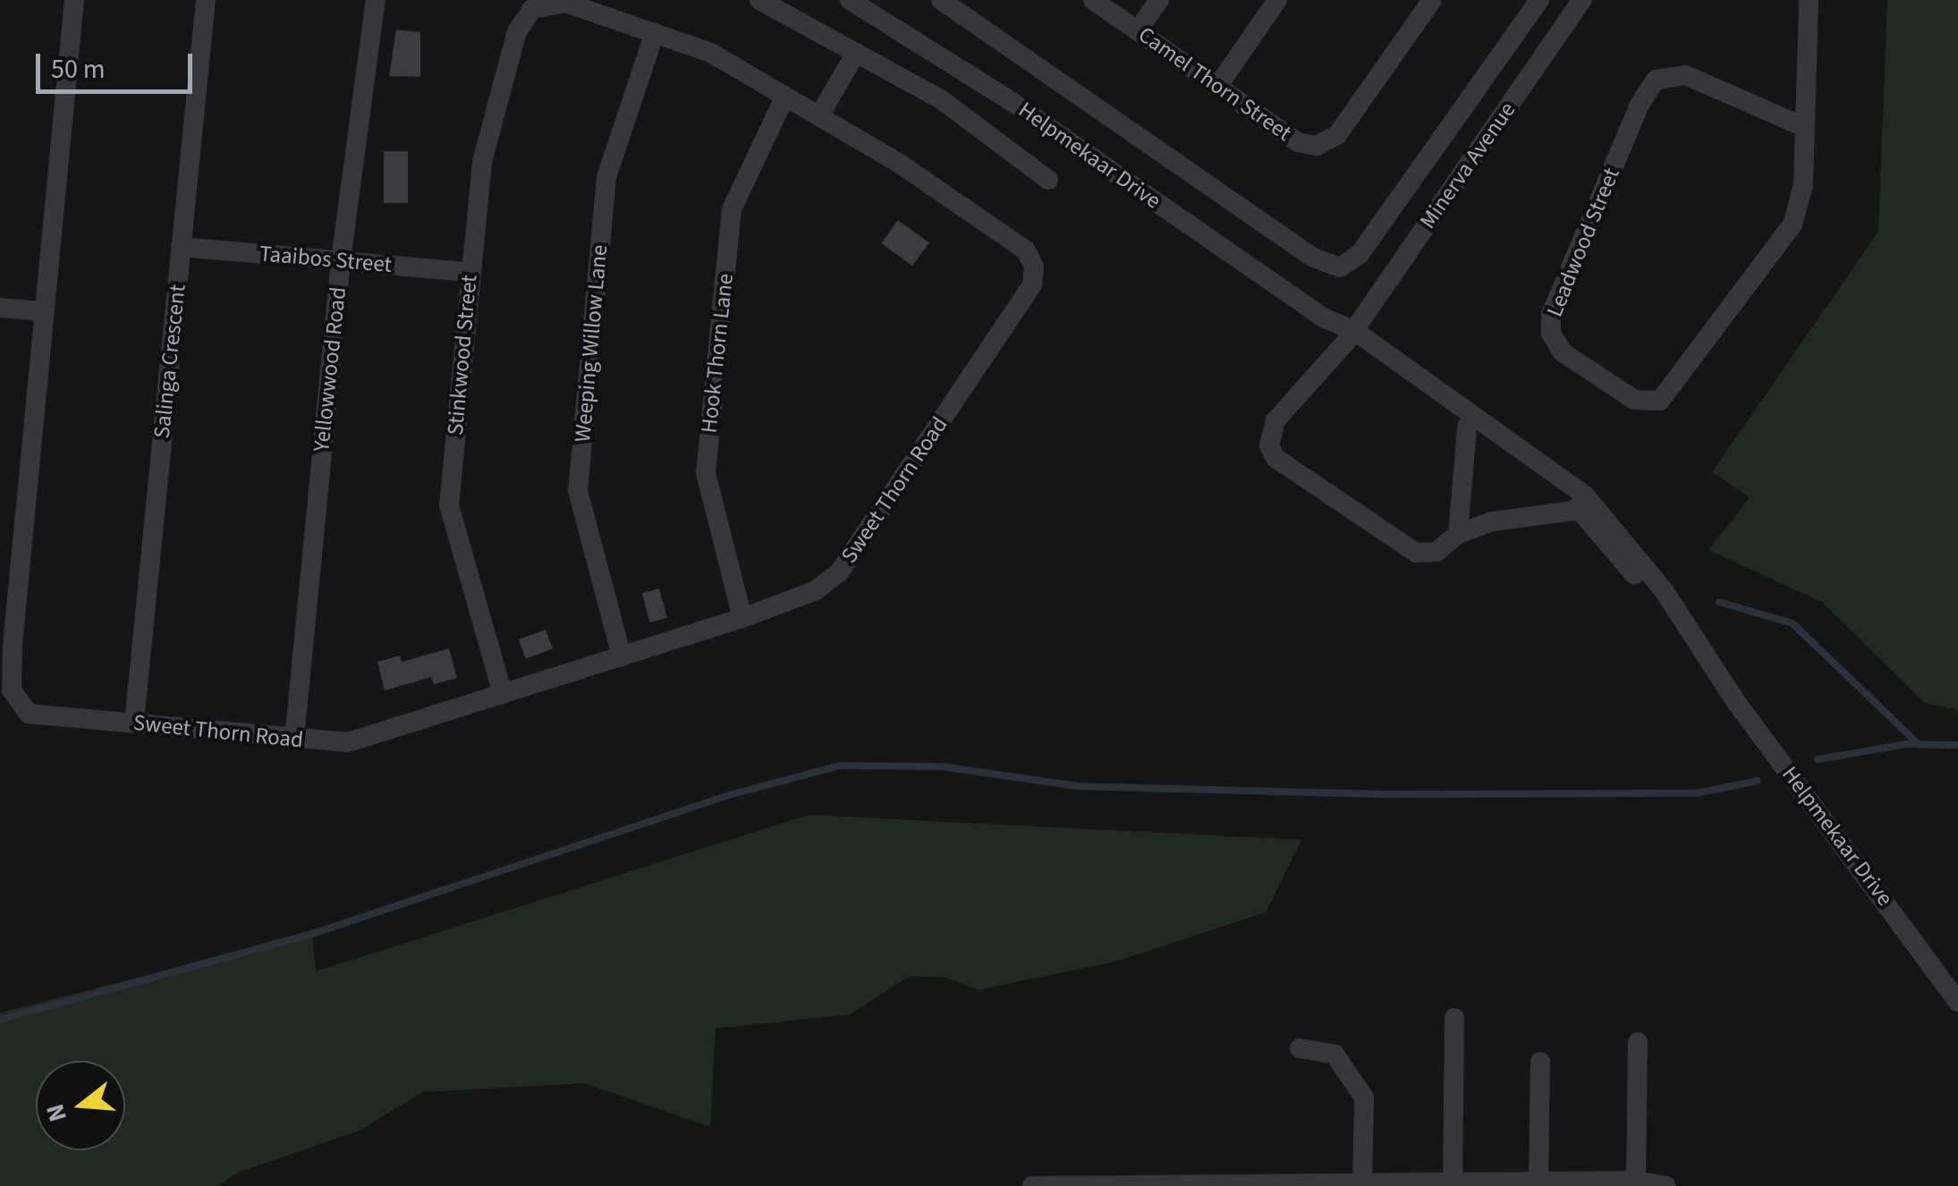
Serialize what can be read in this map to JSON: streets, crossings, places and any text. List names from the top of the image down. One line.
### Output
{"streets":{"street":["Camel Thorn Street","Helpmekaar Drive","Minerva Avenue","Leadwood Street","Taaibos Street","Weeping Willow Lane","Hook Thorn Lane","Stinkwood Street","Salinga Crescent","Yellowwood Road","Sweet Thorn Road"]},"crossings":[["Helpmekaar Drive","Minerva Avenue"],["Taaibos Street","Stinkwood Street"],["Taaibos Street","Salinga Crescent"],["Taaibos Street","Yellowwood Road"],["Weeping Willow Lane","Sweet Thorn Road"],["Hook Thorn Lane","Sweet Thorn Road"],["Stinkwood Street","Sweet Thorn Road"],["Salinga Crescent","Sweet Thorn Road"],["Yellowwood Road","Sweet Thorn Road"]],"scale_bar":"50 m","north":"left"}
